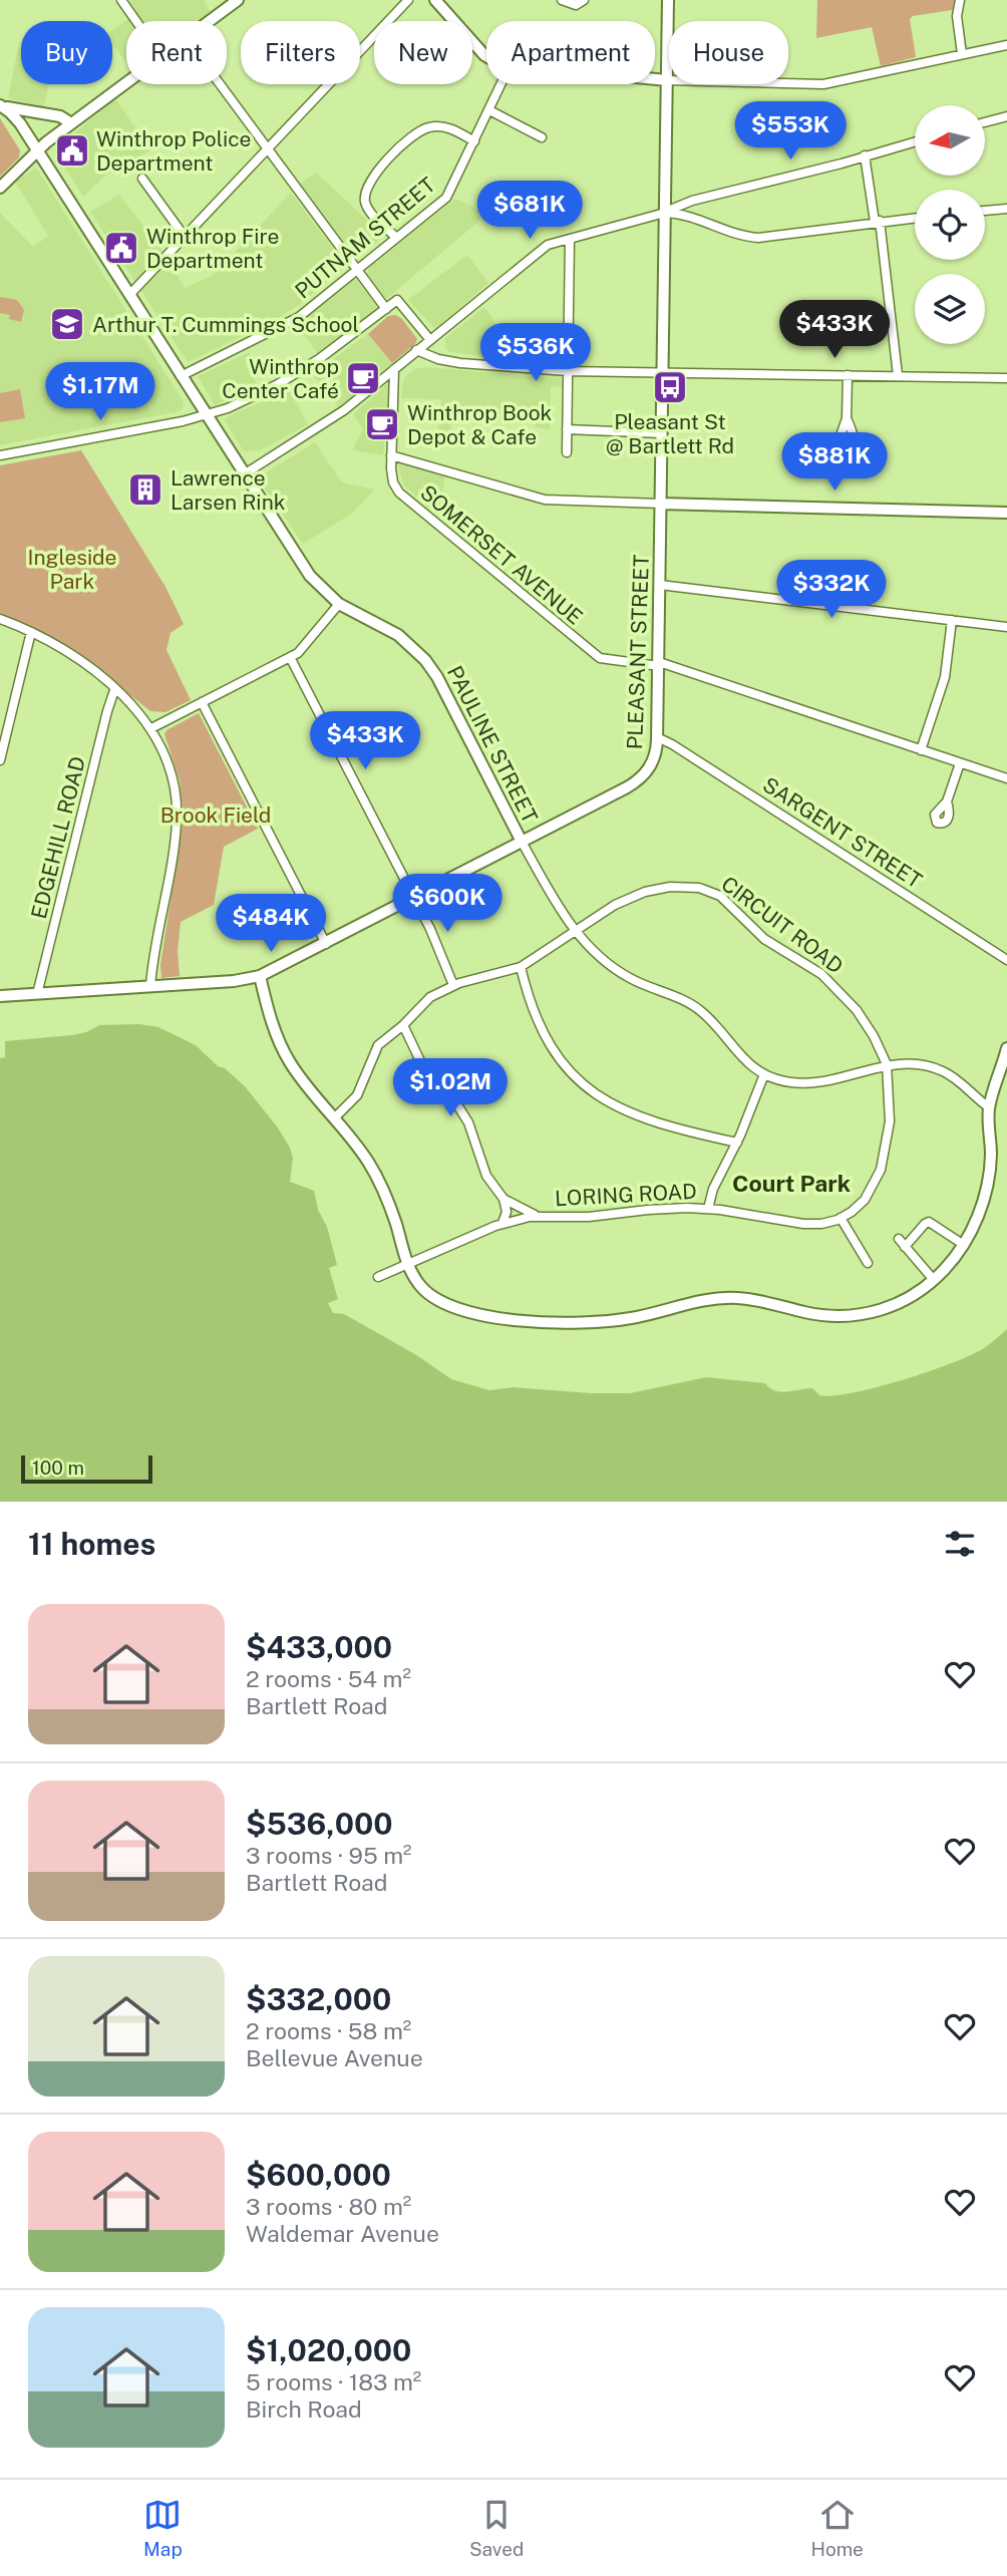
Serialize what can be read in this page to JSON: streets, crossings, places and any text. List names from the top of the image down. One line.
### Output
{"streets":{"main road":["PLEASANT STREET","PAULINE STREET"],"street":["PUTNAM STREET","SOMERSET AVENUE","SARGENT STREET","EDGEHILL ROAD","CIRCUIT ROAD","LORING ROAD"]},"crossings":[["PUTNAM STREET","PAULINE STREET"],["SOMERSET AVENUE","PLEASANT STREET"],["PLEASANT STREET","PAULINE STREET"],["PLEASANT STREET","SARGENT STREET"],["PLEASANT STREET","EDGEHILL ROAD"],["CIRCUIT ROAD","LORING ROAD"]],"districts":["Court Park"],"parks":["Ingleside Park","Brook Field"],"places":{"public building":["Winthrop Police Department","Winthrop Fire Department"],"school or university":["Arthur T. Cummings School"],"cafe":["Winthrop Center Café","Winthrop Book Depot & Cafe"],"bus stop":["Pleasant St @ Bartlett Rd"],"building":["Lawrence Larsen Rink"]},"scale_bar":"100 m","north":"left","page":{"chip":["Buy","Rent","Filters","New","Apartment","House"],"price":["$553K","$681K","$433K","$536K","$1.17M","$881K","$332K","$433K","$600K","$484K","$1.02M"],"scale":"100 m","heading":"11 homes","list":[{"name":"$433,000","note":"2 rooms · 54 m² · Bartlett Road"},{"name":"$536,000","note":"3 rooms · 95 m² · Bartlett Road"},{"name":"$332,000","note":"2 rooms · 58 m² · Bellevue Avenue"},{"name":"$600,000","note":"3 rooms · 80 m² · Waldemar Avenue"},{"name":"$1,020,000","note":"5 rooms · 183 m² · Birch Road"}],"tabs":["Map","Saved","Home"]}}
